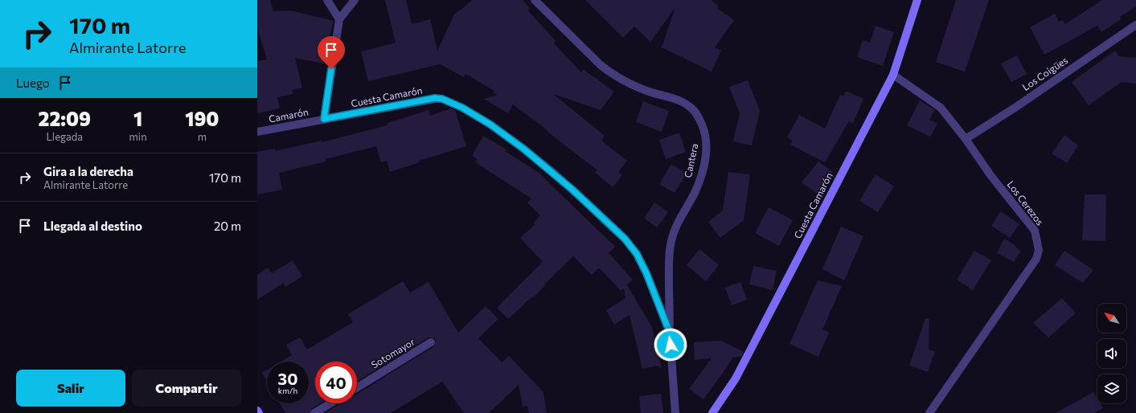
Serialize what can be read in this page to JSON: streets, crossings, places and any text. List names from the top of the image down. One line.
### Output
{"streets":{"main road":["Cuesta Camarón"],"street":["Los Coigües","Camarón","Cantera","Los Cerezos","Sotomayor"]},"crossings":[["Los Coigües","Los Cerezos"],["Cuesta Camarón","Camarón"],["Cuesta Camarón","Cantera"],["Cuesta Camarón","Los Cerezos"]],"north":"top left","page":{"turn":["170 m","Almirante Latorre"],"then":"Luego","eta":["22:09","Llegada","1","min","190","m"],"list":[{"name":"Gira a la derecha","note":"Almirante Latorre","value":"170 m"},{"name":"Llegada al destino","value":"20 m"}],"speed":"30 km/h","limit":"40","buttons":["Salir","Compartir"]}}
